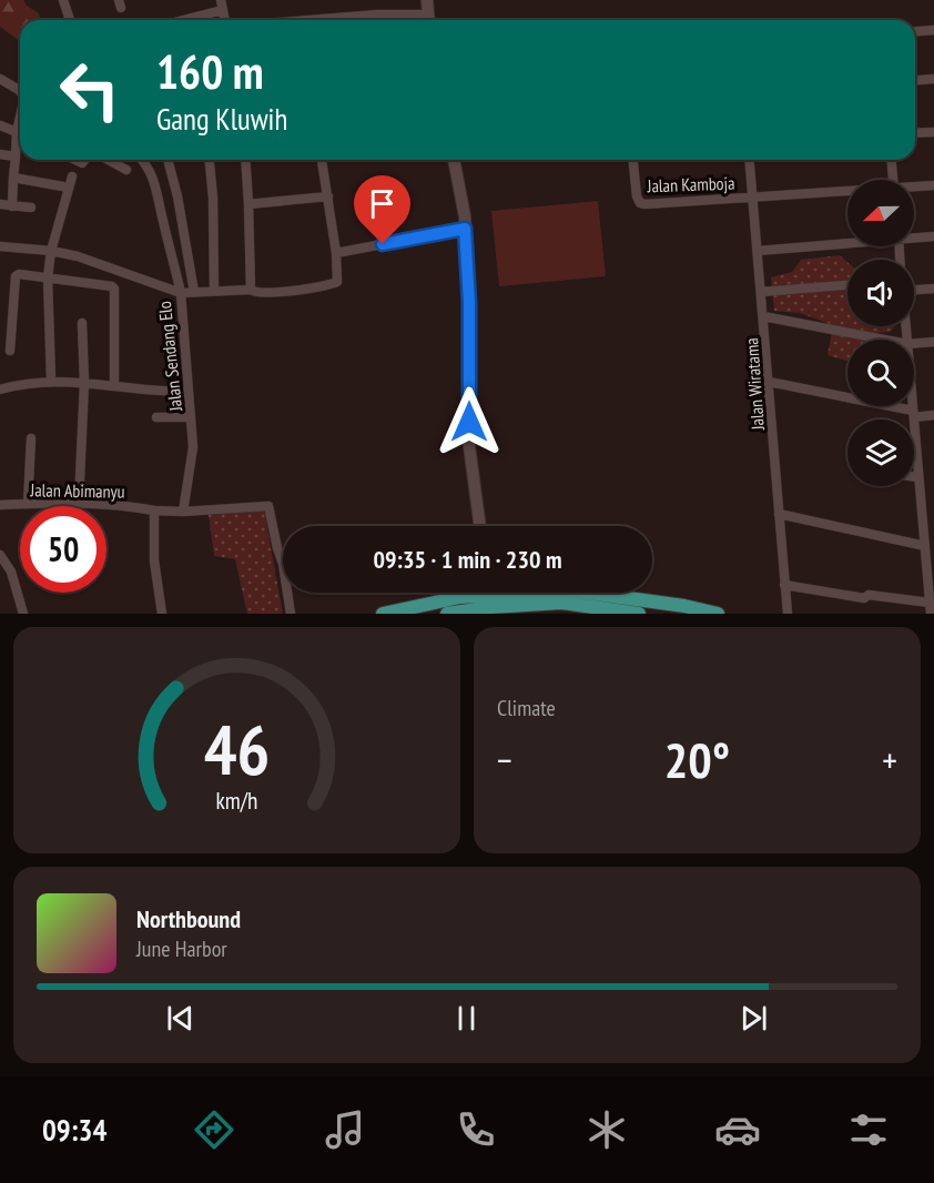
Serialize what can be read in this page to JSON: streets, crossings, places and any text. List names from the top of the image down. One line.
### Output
{"streets":{"street":["Jalan Kamboja","Jalan Sendang Elo","Jalan Wiratama","Jalan Abimanyu"]},"crossings":[["Jalan Kamboja","Jalan Wiratama"]],"north":"left","page":{"turn":["160 m","Gang Kluwih"],"limit":"50","trip":"09:35 · 1 min · 230 m","tile":"Climate","heat":["−","20°","+"],"song":["Northbound","June Harbor"],"tabs":"09:34","gauge":["46","km/h"]}}
